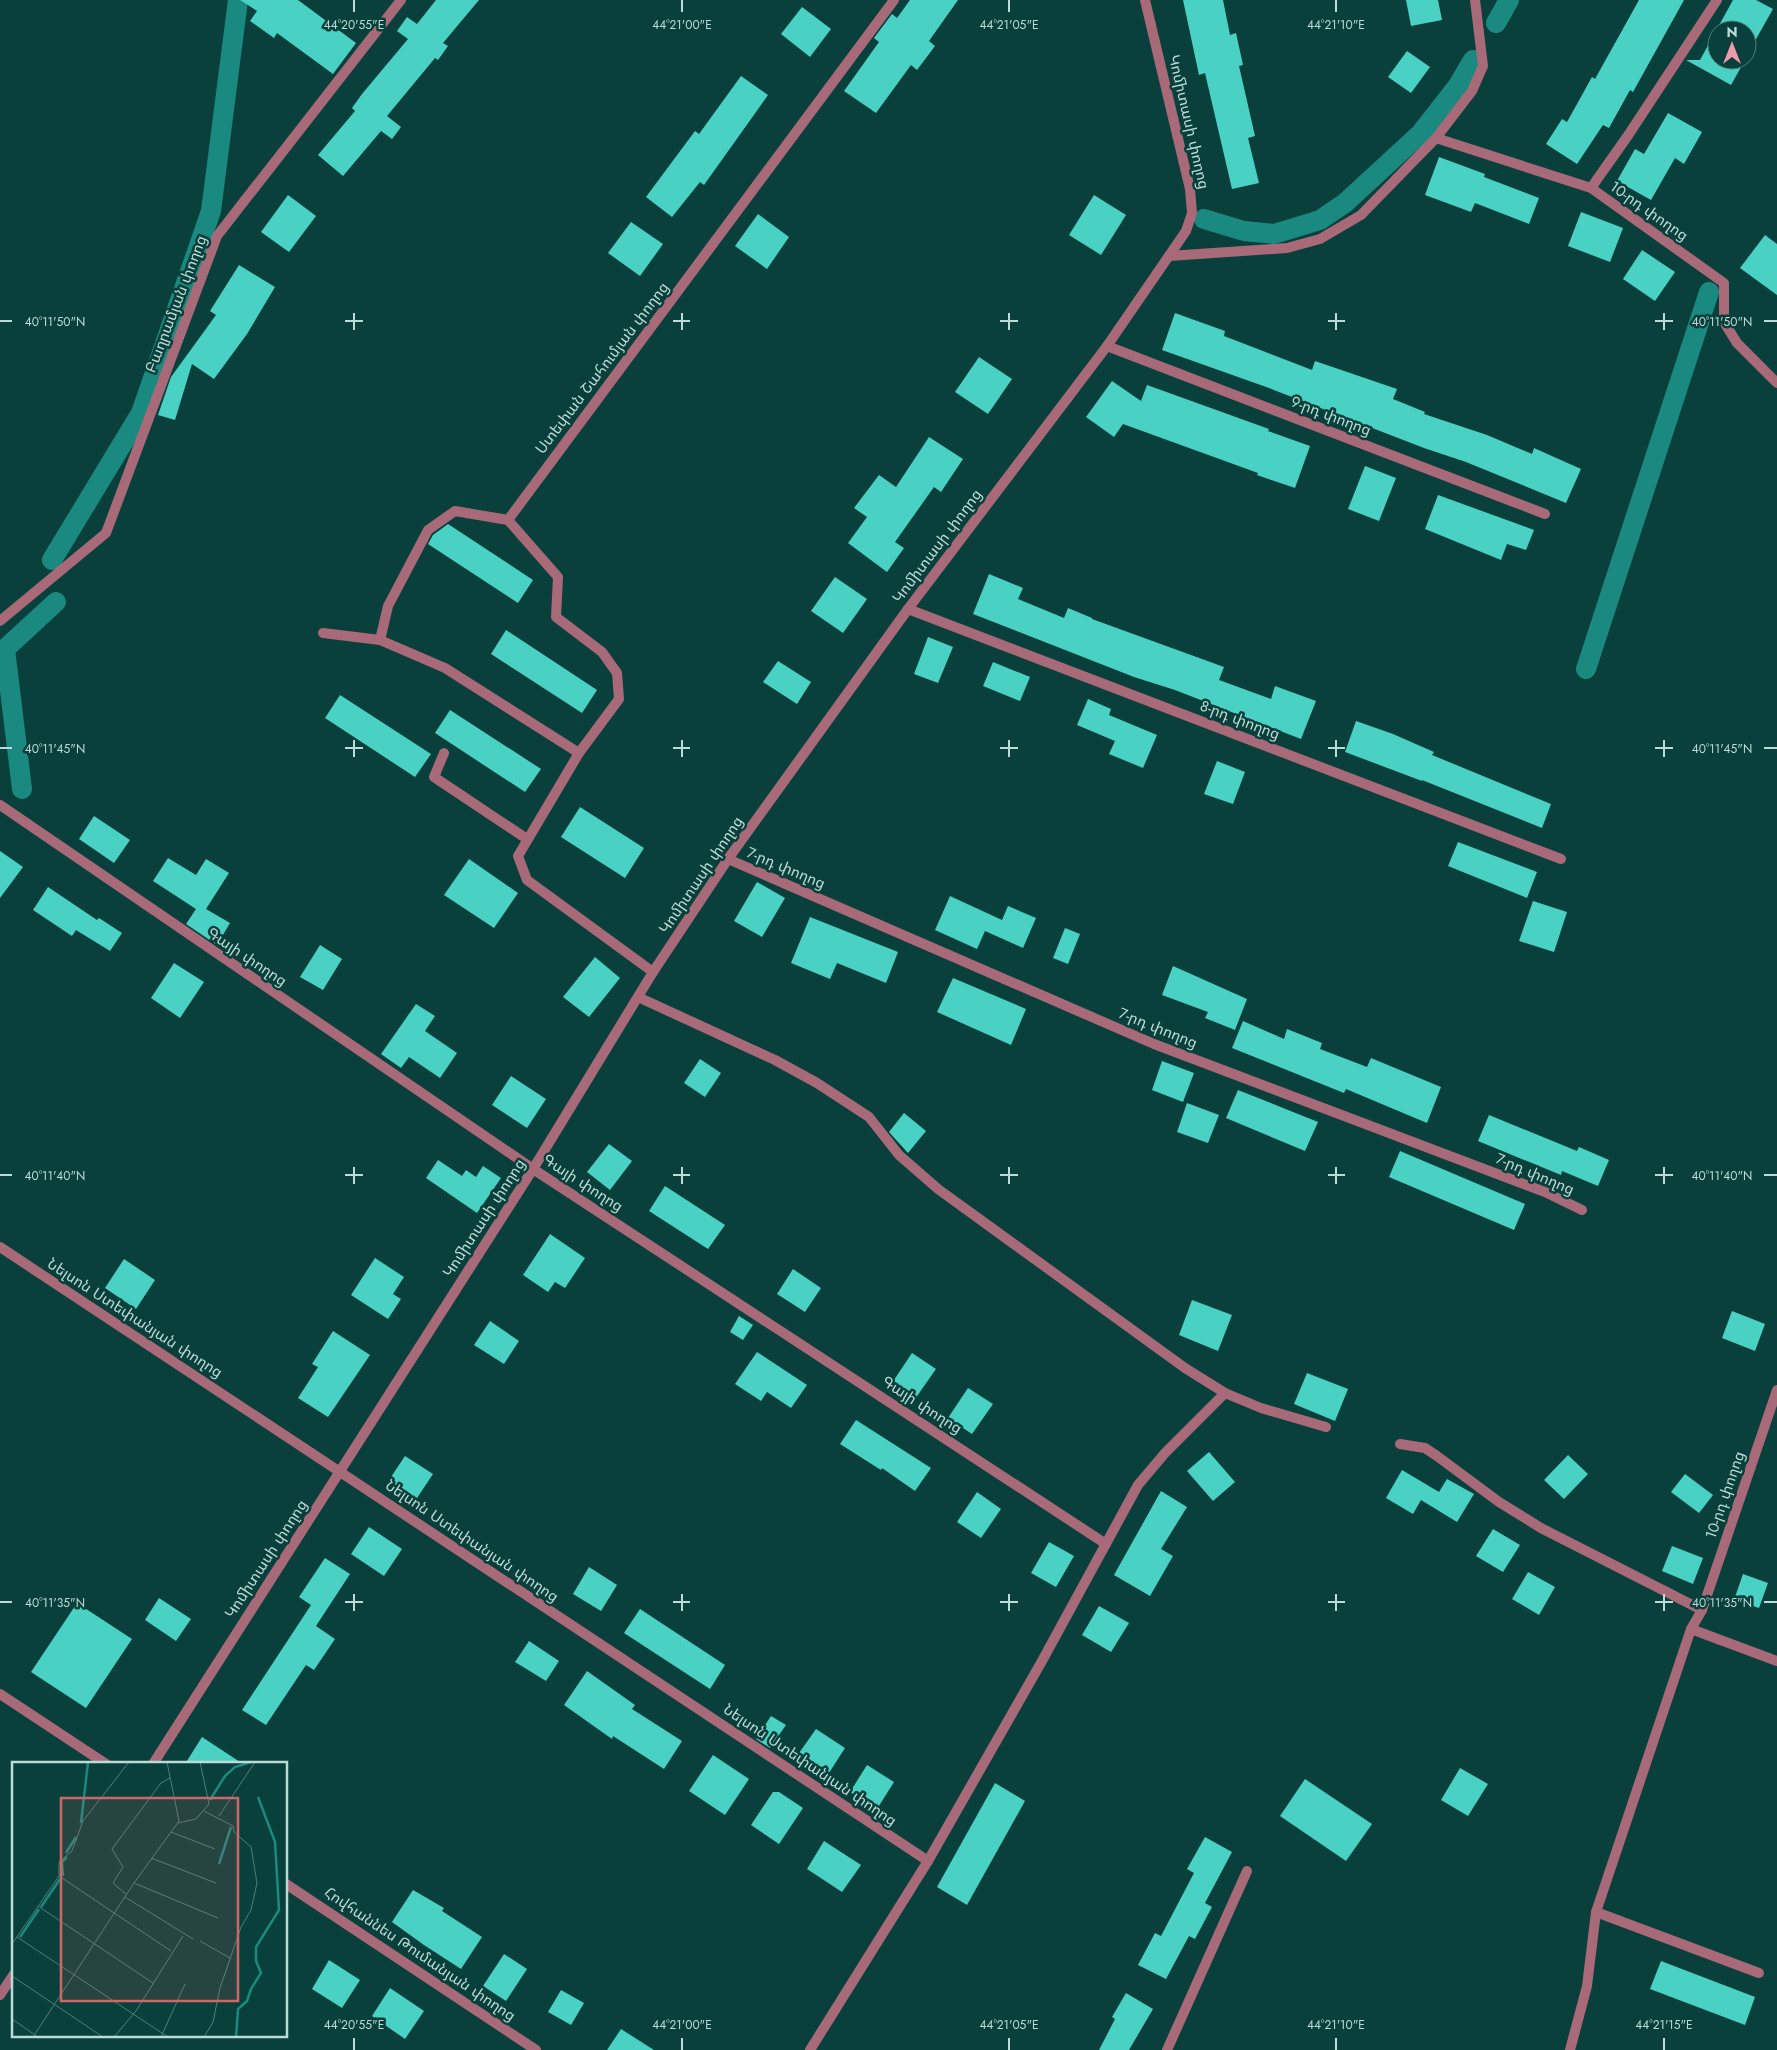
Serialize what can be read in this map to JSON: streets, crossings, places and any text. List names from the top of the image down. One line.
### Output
{"streets":{"street":["Կոմիտասի փողոց","10-րդ փողոց","Բաղրամյան փողոց","Ստեփան Շահումյան փողոց","9-րդ փողոց","8-րդ փողոց","7-րդ փողոց","Գայի փողոց","Նելսոն Ստեփանյան փողոց","Հովհաննես Թումանյան փողոց"]},"crossings":[["Կոմիտասի փողոց","9-րդ փողոց"],["Կոմիտասի փողոց","8-րդ փողոց"],["Կոմիտասի փողոց","7-րդ փողոց"],["Կոմիտասի փողոց","Գայի փողոց"],["Կոմիտասի փողոց","Նելսոն Ստեփանյան փողոց"]],"north":"top","coordinates":["44°20'55\"E","44°21'00\"E","44°21'05\"E","44°21'10\"E","40°11'50\"N","40°11'45\"N","40°11'40\"N","40°11'35\"N","44°21'15\"E"]}
